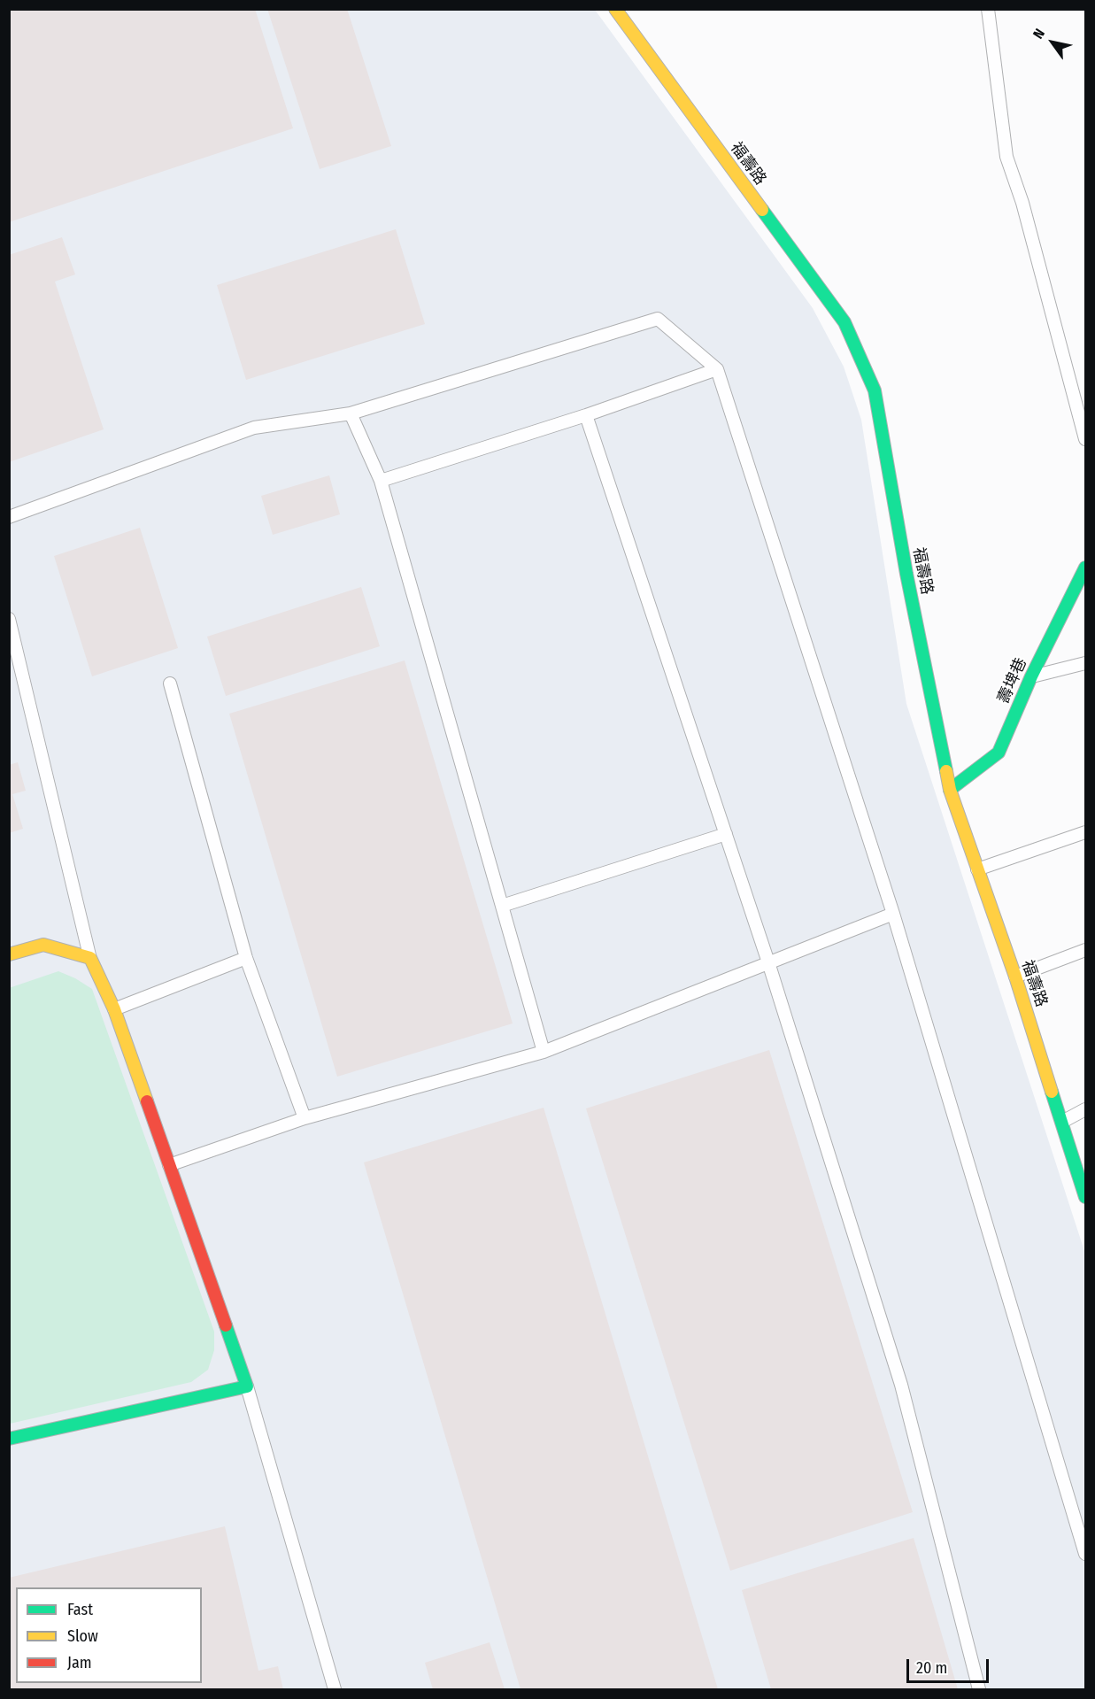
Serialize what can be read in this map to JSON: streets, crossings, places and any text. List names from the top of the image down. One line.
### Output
{"streets":{"street":["福壽路","壽埤巷"]},"crossings":[["福壽路","壽埤巷"]],"legend":["Fast","Slow","Jam"],"scale_bar":"20 m","north":"top left"}
